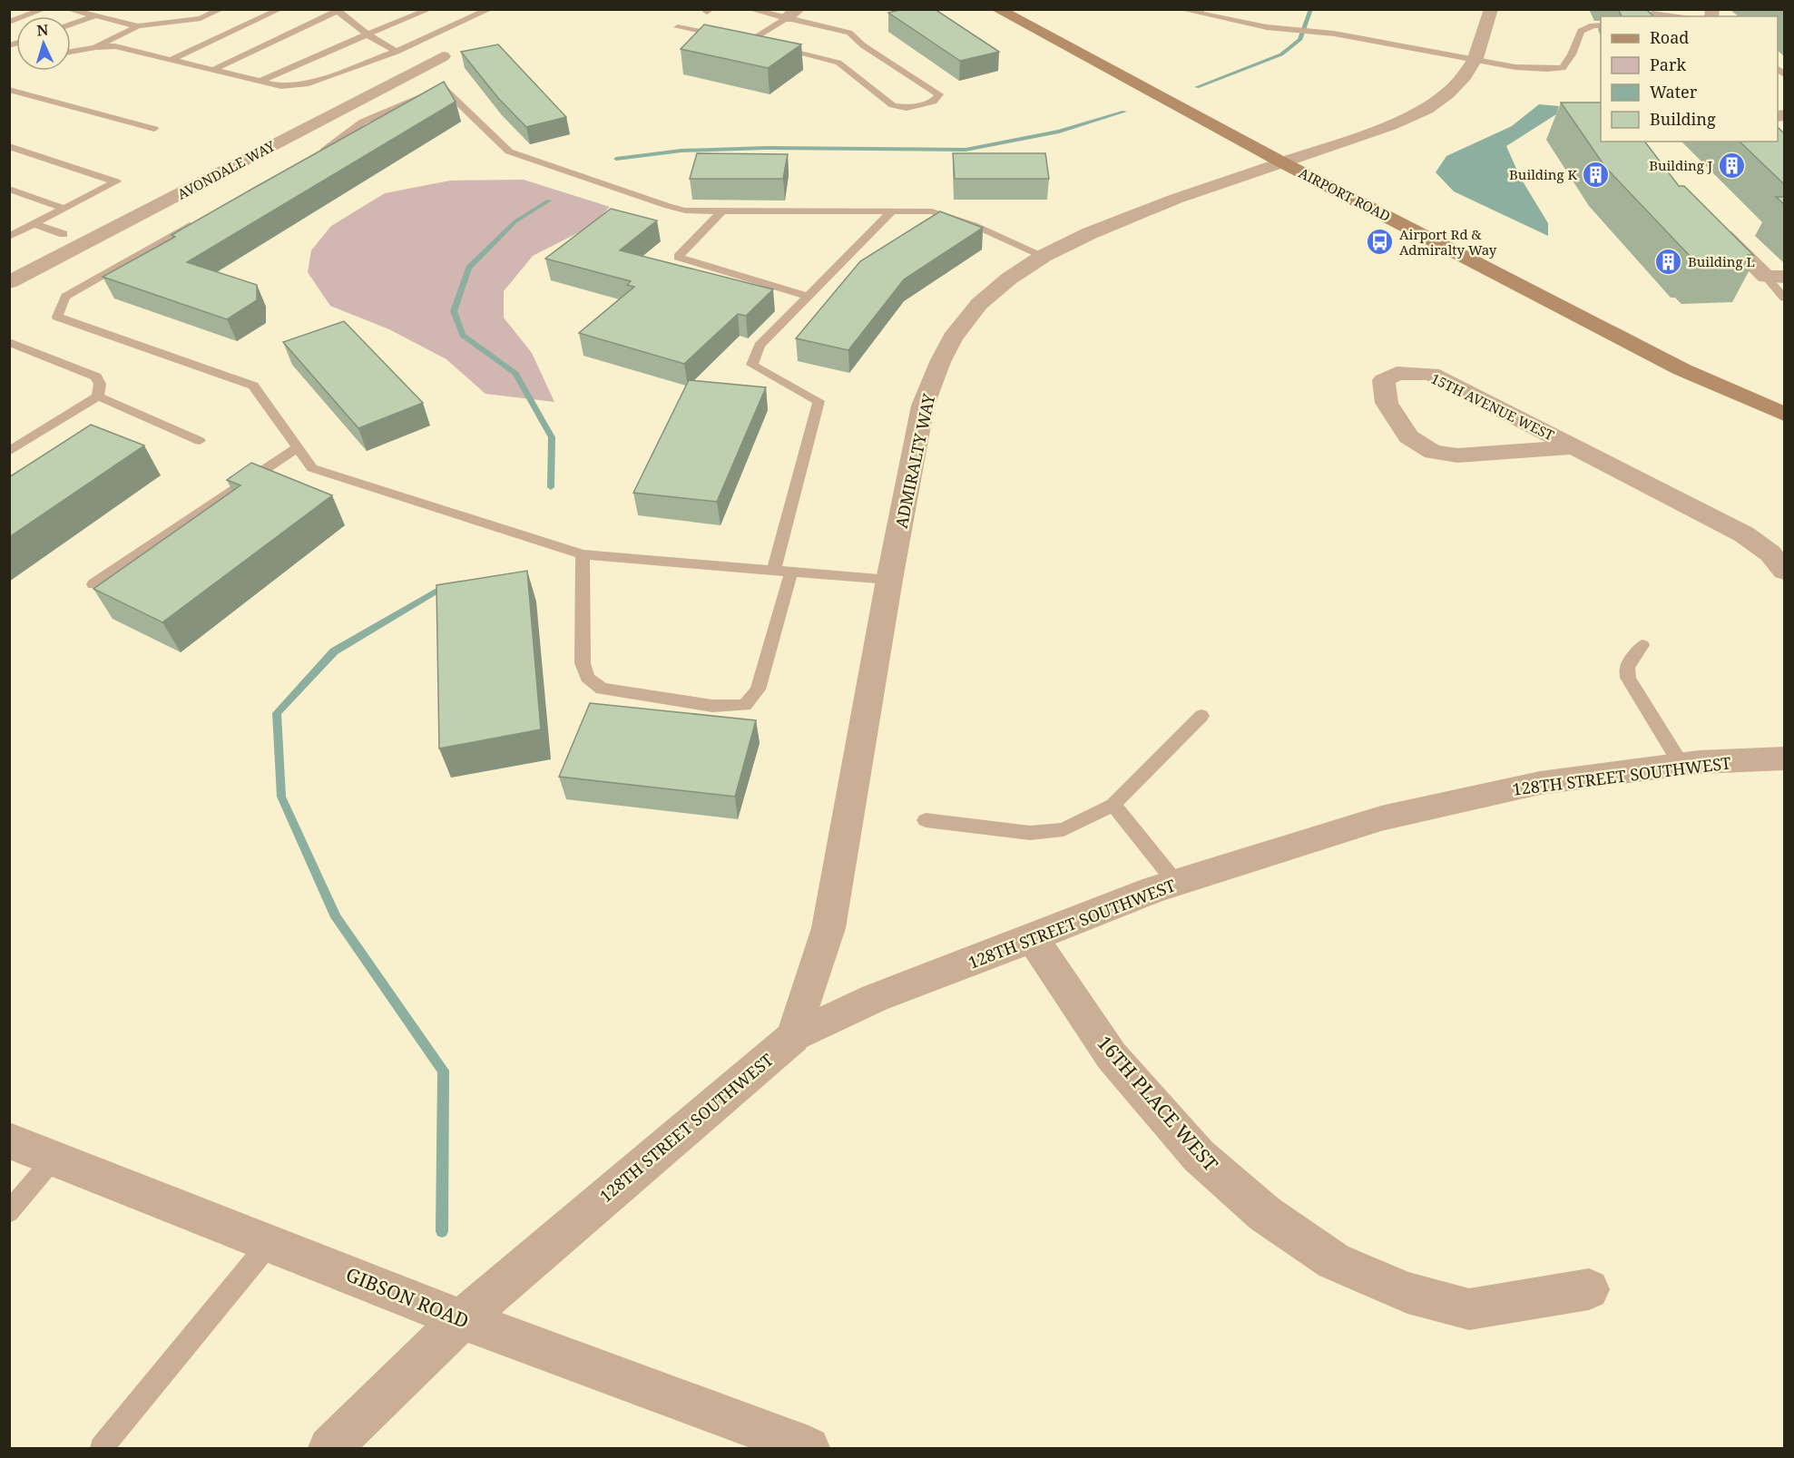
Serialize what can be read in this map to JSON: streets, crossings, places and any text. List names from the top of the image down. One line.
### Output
{"streets":{"main road":["AIRPORT ROAD"],"street":["AVONDALE WAY","15TH AVENUE WEST","ADMIRALTY WAY","128TH STREET SOUTHWEST","16TH PLACE WEST","GIBSON ROAD"]},"crossings":[["AIRPORT ROAD","ADMIRALTY WAY"],["ADMIRALTY WAY","128TH STREET SOUTHWEST"],["128TH STREET SOUTHWEST","16TH PLACE WEST"],["128TH STREET SOUTHWEST","GIBSON ROAD"]],"places":{"building":["Building J","Building K","Building L"],"bus stop":["Airport Rd & Admiralty Way"]},"legend":["Road","Park","Water","Building"],"north":"top"}
